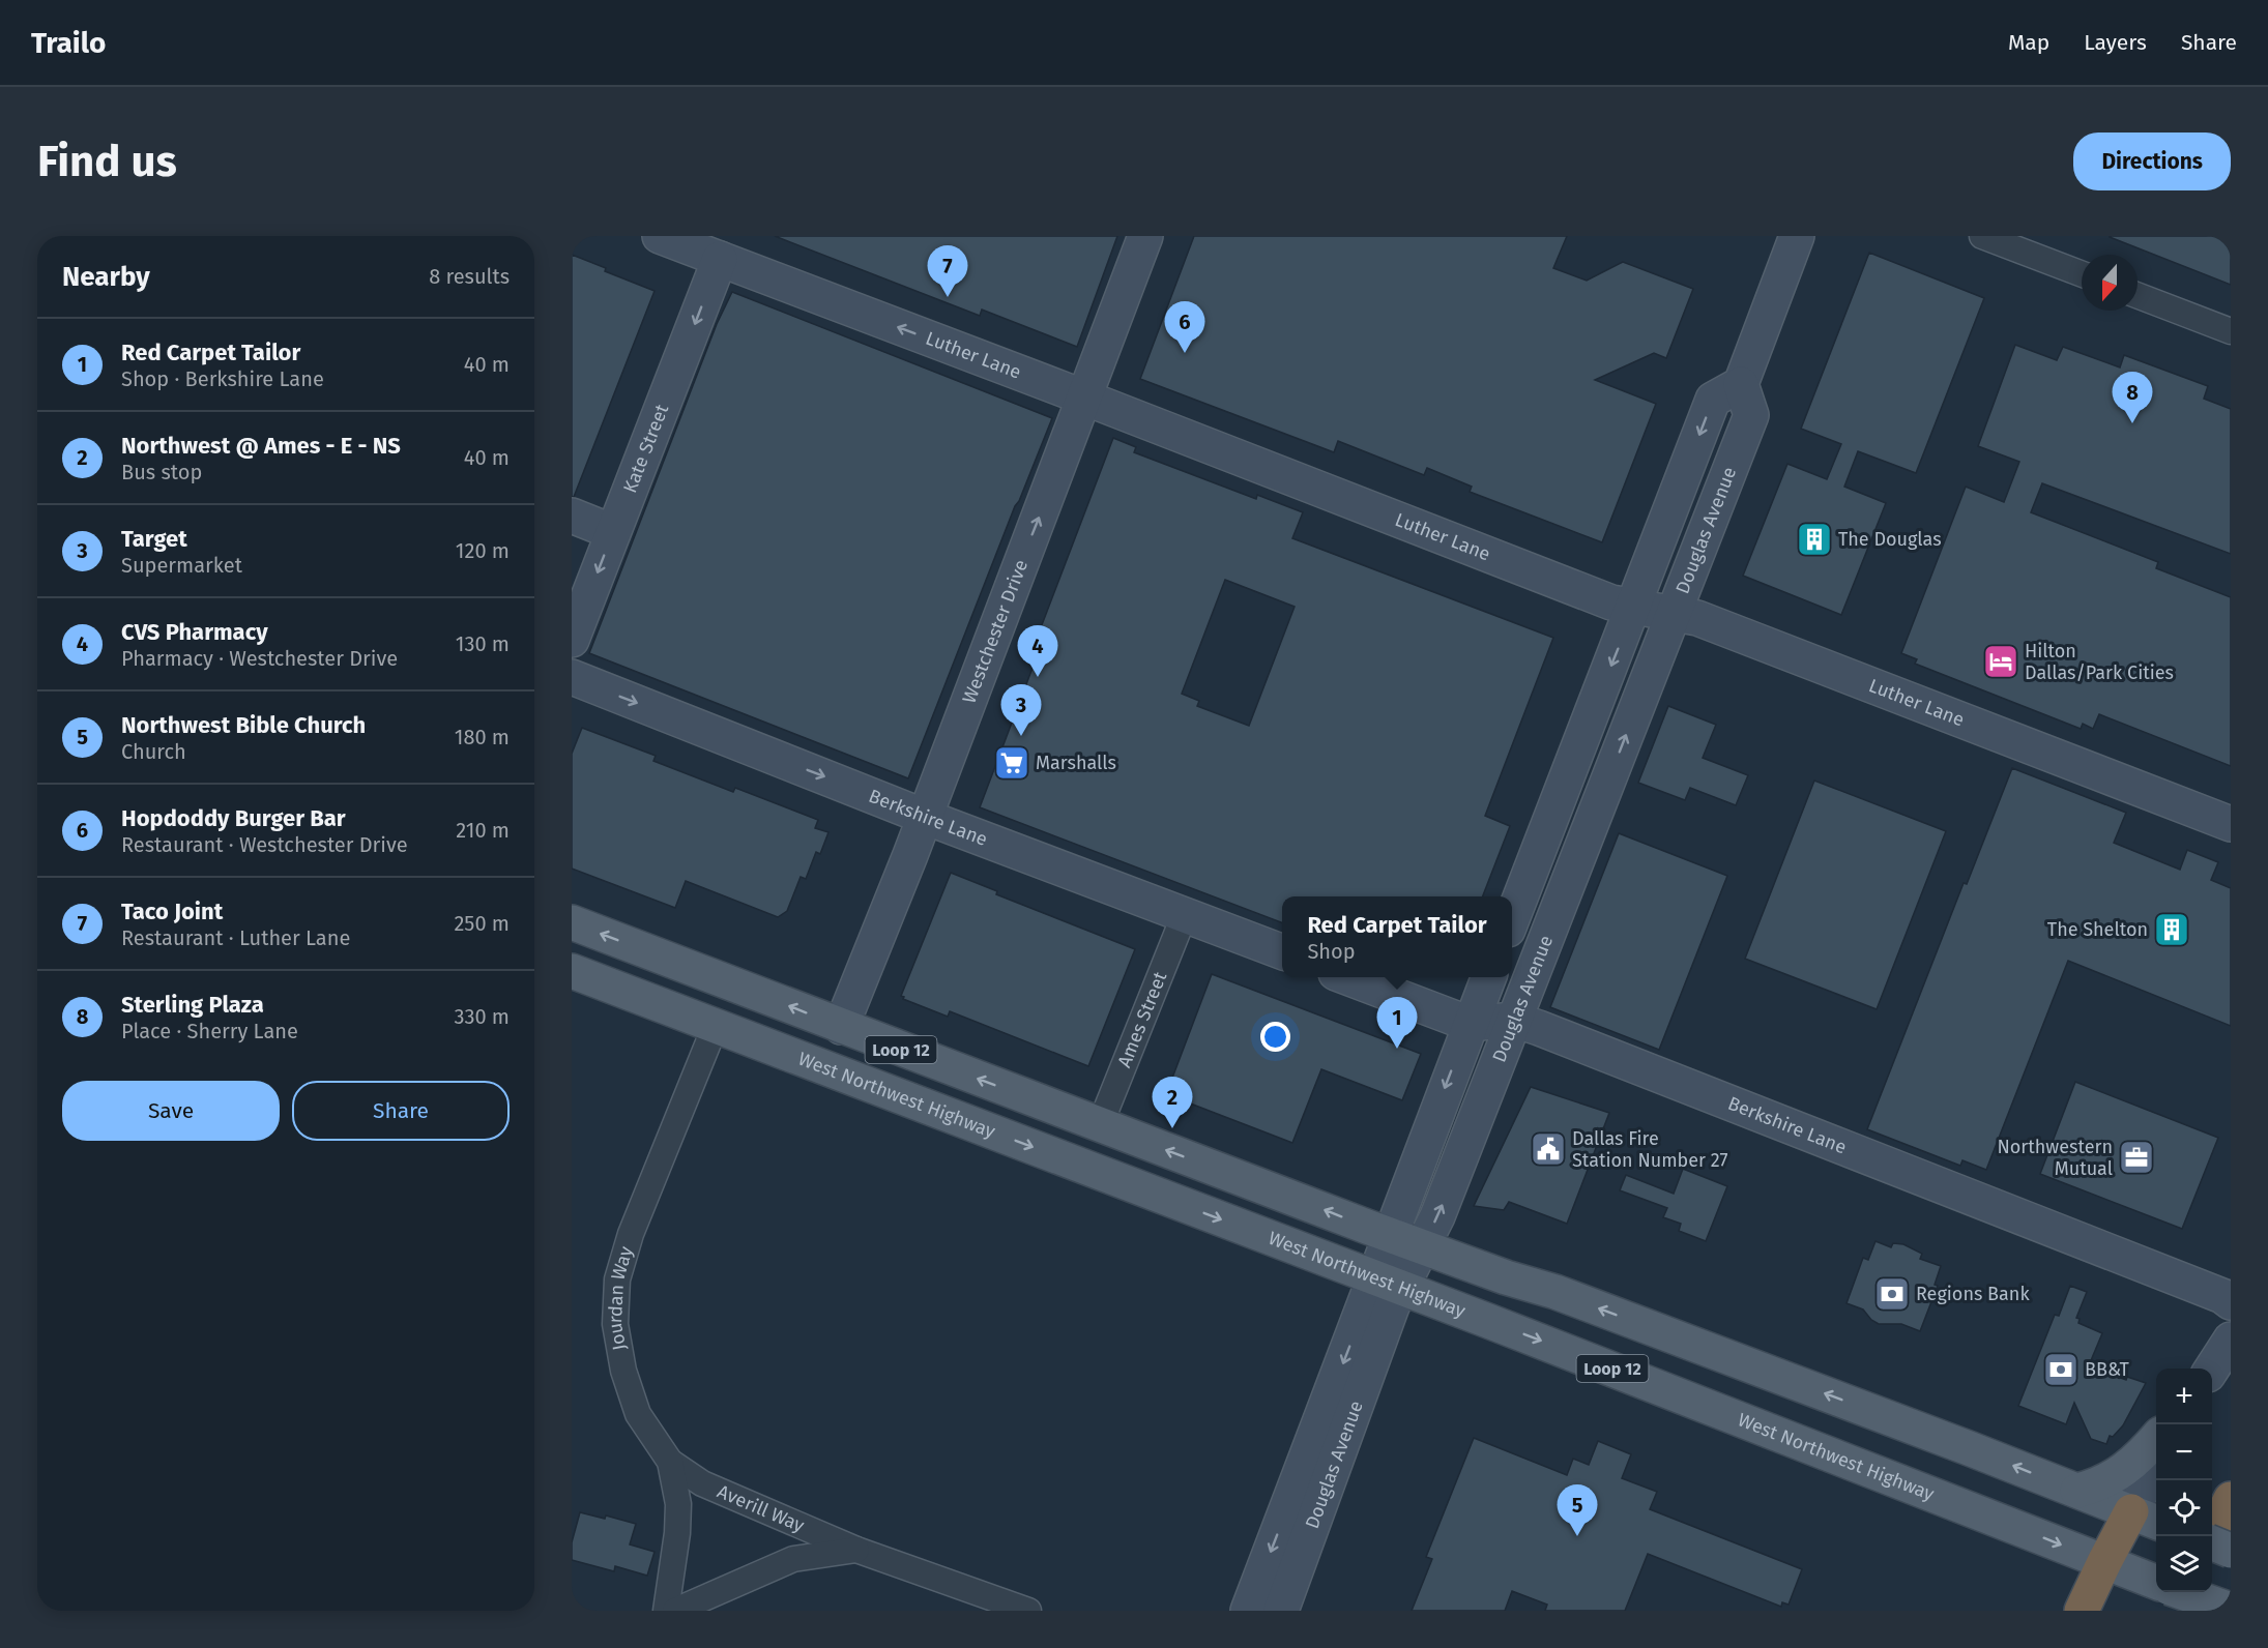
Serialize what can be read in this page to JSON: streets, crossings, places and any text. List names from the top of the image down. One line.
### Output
{"streets":{"main road":["Loop 12","West Northwest Highway"],"street":["Luther Lane","Kate Street","Douglas Avenue","Westchester Drive","Berkshire Lane","Ames Street","Jourdan Way","Averill Way"]},"crossings":[["Luther Lane","Kate Street"],["Luther Lane","Douglas Avenue"],["Luther Lane","Westchester Drive"],["Douglas Avenue","Berkshire Lane"],["Douglas Avenue","Loop 12"],["Douglas Avenue","West Northwest Highway"],["Westchester Drive","Berkshire Lane"],["Westchester Drive","Loop 12"],["Berkshire Lane","Ames Street"],["Ames Street","Loop 12"],["West Northwest Highway","Jourdan Way"],["Jourdan Way","Averill Way"]],"one_way":["Kate Street","Westchester Drive"],"places":{"building":["The Douglas","The Shelton"],"hotel":["Hilton Dallas/Park Cities"],"supermarket":["Marshalls"],"public building":["Dallas Fire Station Number 27"],"office":["Northwestern Mutual"],"bank":["Regions Bank","BB&T"]},"north":"bottom","page":{"header":"Trailo","nav":["Map","Layers","Share"],"buttons":["Directions",["Save","Share"]],"title":"Find us","heading":["Nearby","8 results"],"pins":["7","6","8","4","3","1","2","5"],"list":[{"mark":"1","name":"Red Carpet Tailor","note":"Shop · Berkshire Lane","value":"40 m"},{"mark":"2","name":"Northwest @ Ames - E - NS","note":"Bus stop","value":"40 m"},{"mark":"3","name":"Target","note":"Supermarket","value":"120 m"},{"mark":"4","name":"CVS Pharmacy","note":"Pharmacy · Westchester Drive","value":"130 m"},{"mark":"5","name":"Northwest Bible Church","note":"Church","value":"180 m"},{"mark":"6","name":"Hopdoddy Burger Bar","note":"Restaurant · Westchester Drive","value":"210 m"},{"mark":"7","name":"Taco Joint","note":"Restaurant · Luther Lane","value":"250 m"},{"mark":"8","name":"Sterling Plaza","note":"Place · Sherry Lane","value":"330 m"}],"popup":["Red Carpet Tailor","Shop"],"map_buttons":["+","−"]}}
